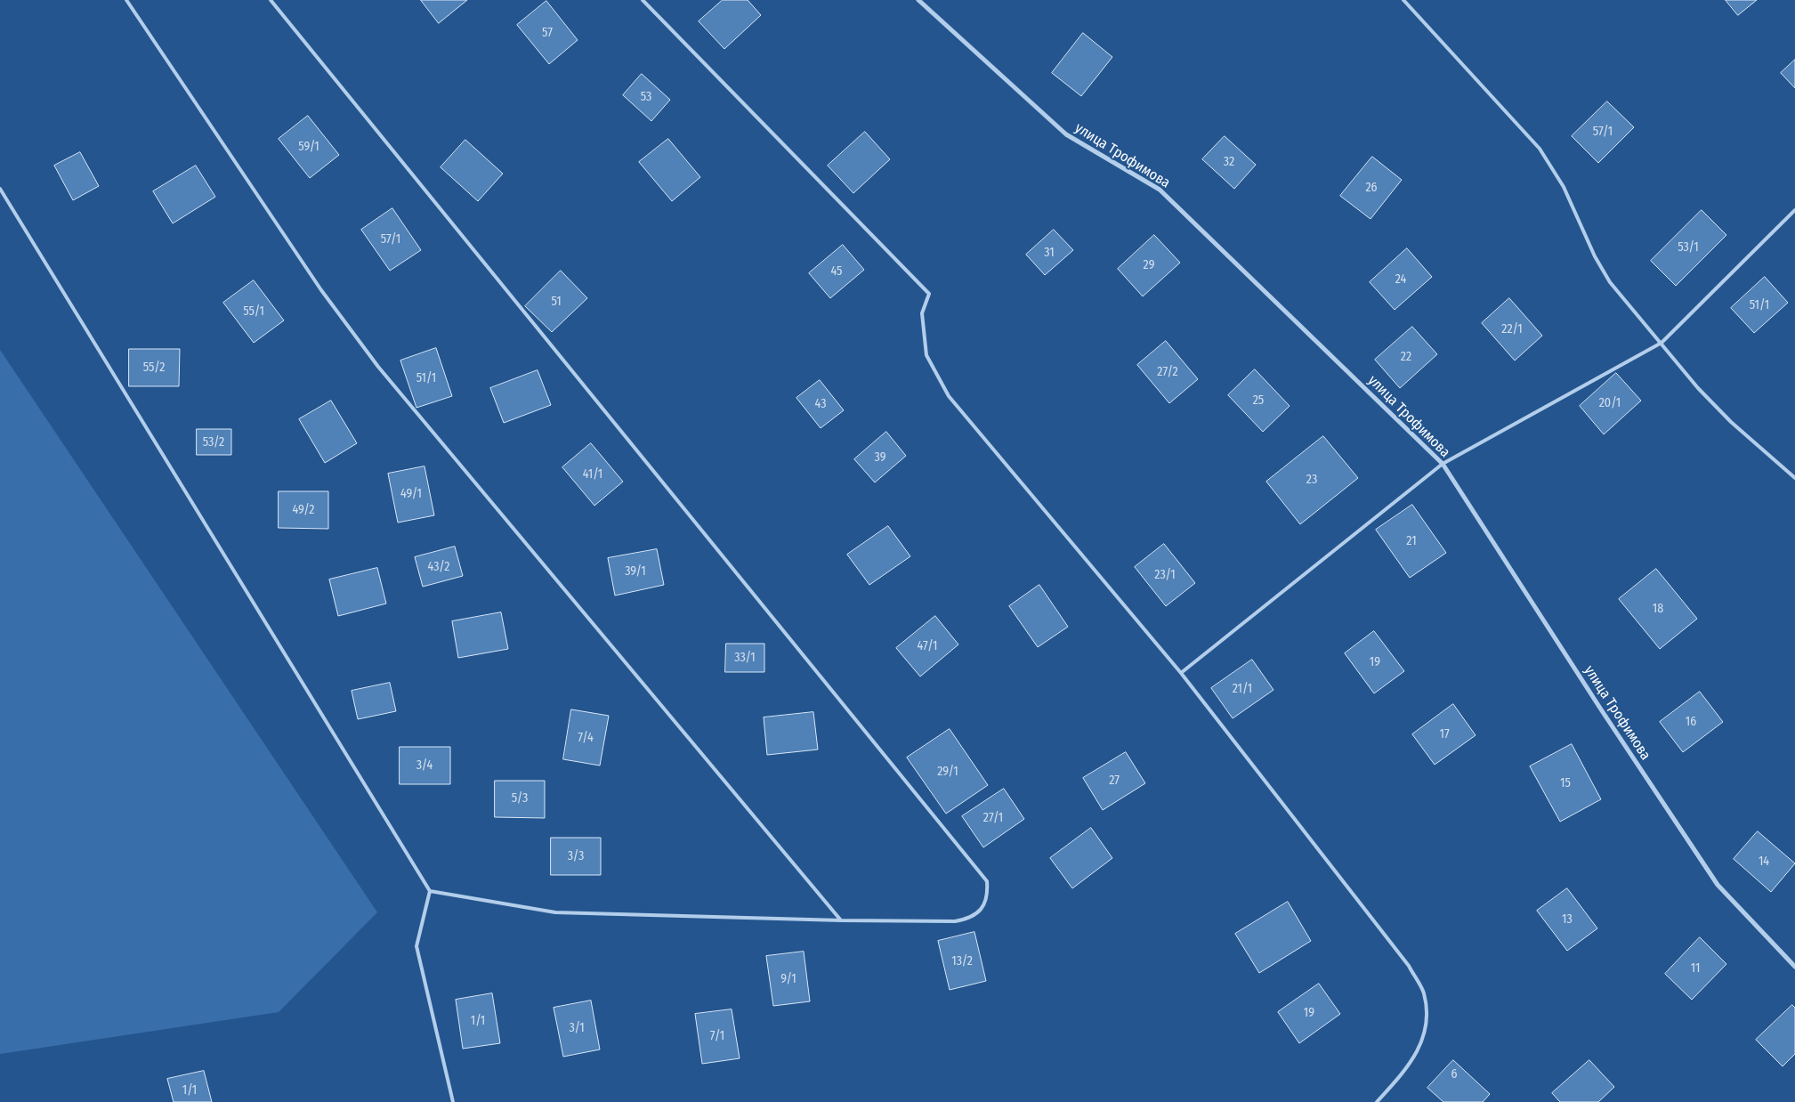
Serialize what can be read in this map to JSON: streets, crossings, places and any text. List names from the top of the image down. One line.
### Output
{"streets":{"street":["улица Трофимова"]},"house_numbers":["57","53","57/1","59/1","32","26","57/1","53/1","31","29","45","24","51","51/1","55/1","22/1","22","55/2","27/2","51/1","25","20/1","43","53/2","39","41/1","23","49/1","49/2","21","43/2","39/1","23/1","18","47/1","33/1","19","21/1","16","17","7/4","3/4","29/1","27","15","5/3","27/1","3/3","14","13","13/2","11","9/1","19","1/1","3/1","7/1","6","1/1"]}
